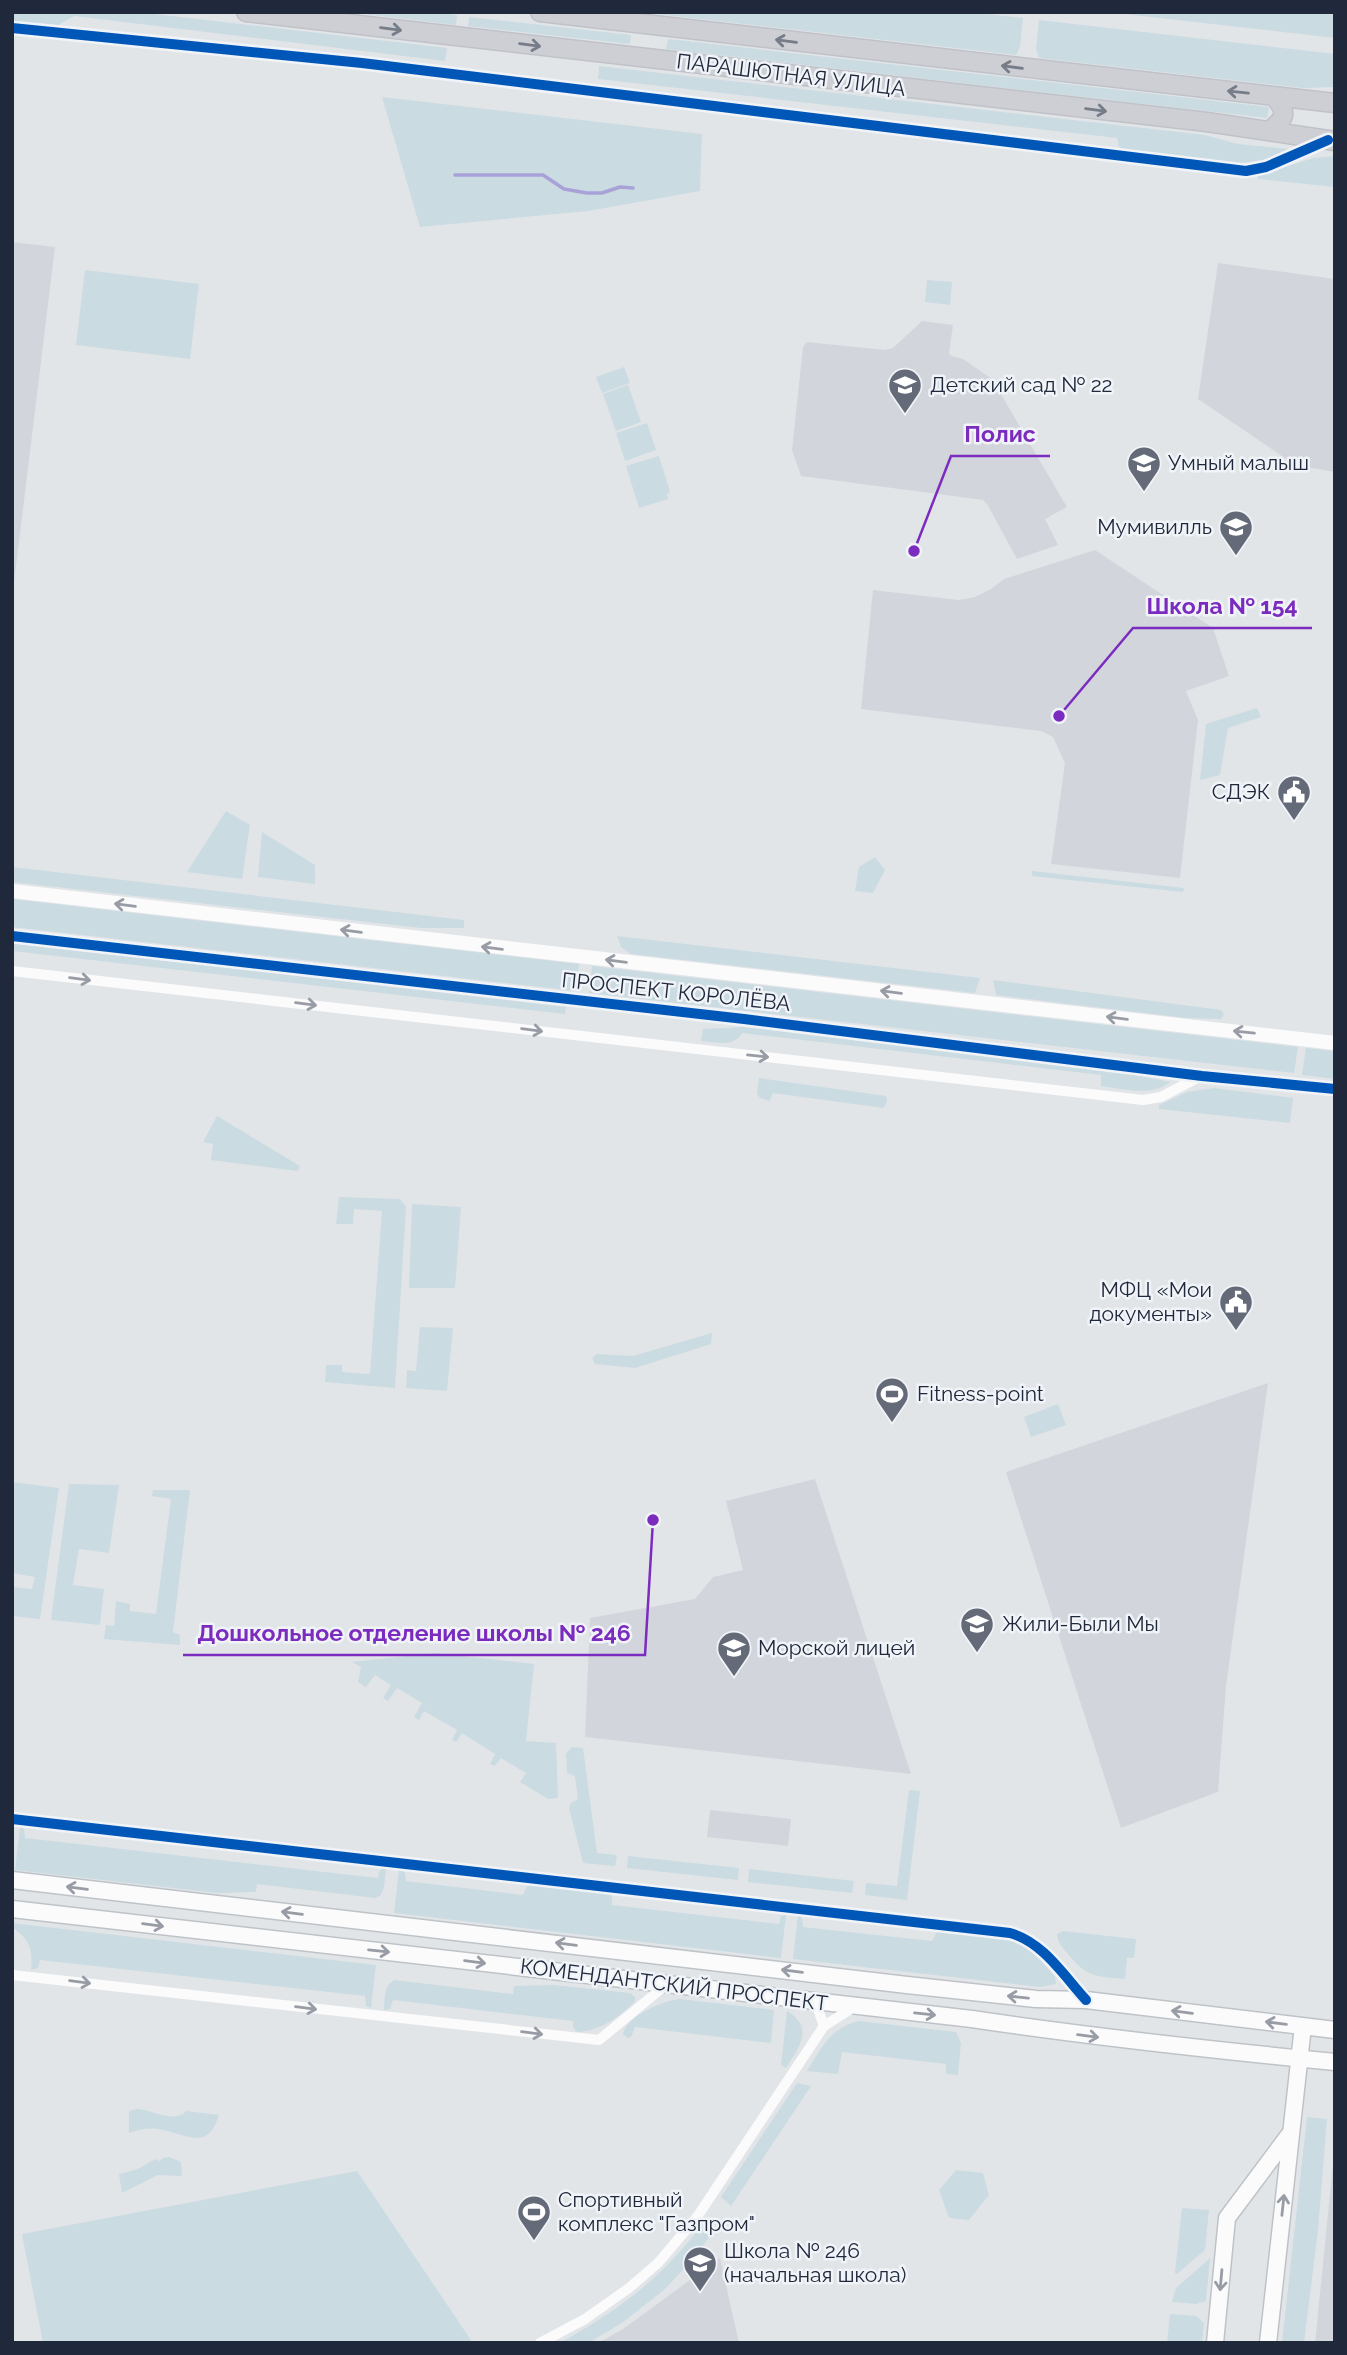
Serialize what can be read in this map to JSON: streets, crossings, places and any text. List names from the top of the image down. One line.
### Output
{"streets":{"main road":["ПАРАШЮТНАЯ УЛИЦА","КОМЕНДАНТСКИЙ ПРОСПЕКТ"],"street":["ПРОСПЕКТ КОРОЛЁВА"]},"places":{"school or university":["Детский сад № 22","Умный малыш","Мумивилль","Жили-Были Мы","Морской лицей","Школа № 246 (начальная школа)"],"other":["Полис","Школа № 154","Дошкольное отделение школы № 246"],"public building":["СДЭК","МФЦ «Мои документы»"],"sports":["Fitness-point","Спортивный комплекс \"Газпром\""]}}
